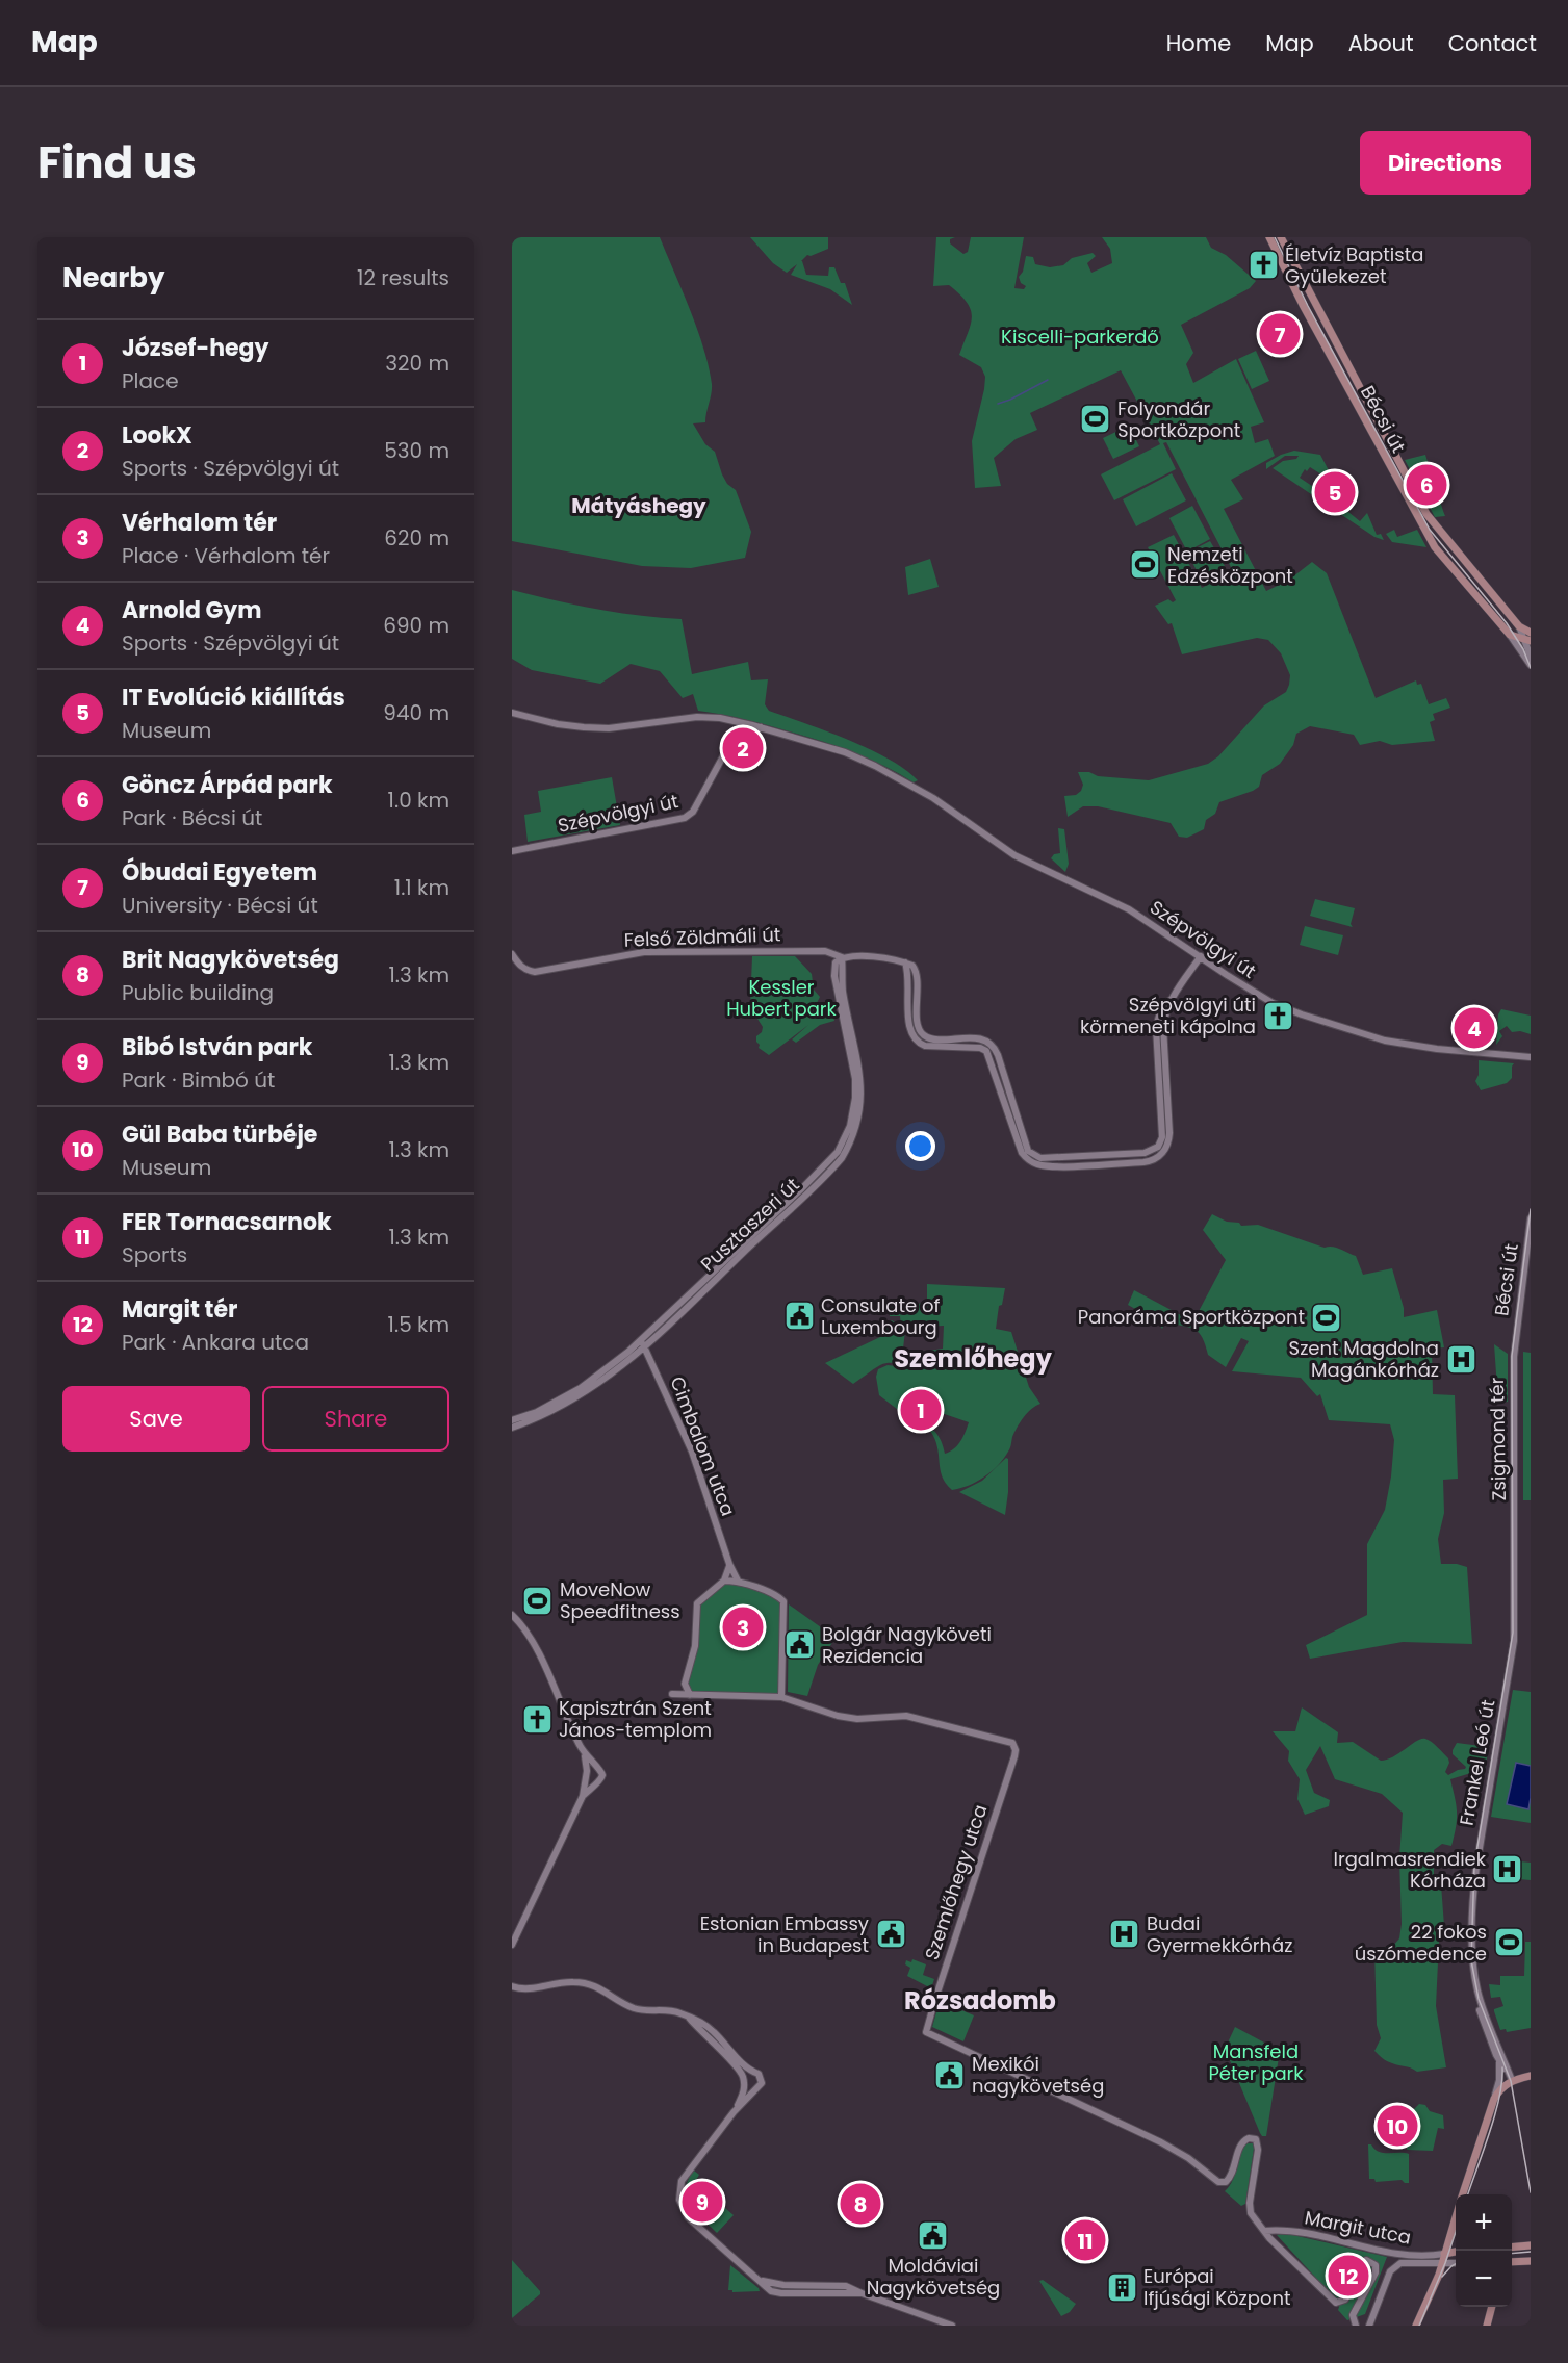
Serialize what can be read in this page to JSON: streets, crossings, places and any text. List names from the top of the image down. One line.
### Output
{"streets":{"main road":["Bécsi út"],"street":["Szépvölgyi út","Felső Zöldmáli út","Pusztaszeri út","Zsigmond tér","Cimbalom utca","Frankel Leó út","Szemlőhegy utca","Margit utca"]},"crossings":[["Bécsi út","Zsigmond tér"],["Felső Zöldmáli út","Pusztaszeri út"],["Pusztaszeri út","Cimbalom utca"],["Zsigmond tér","Frankel Leó út"],["Szemlőhegy utca","Margit utca"]],"districts":["Mátyáshegy","Szemlőhegy","Rózsadomb"],"parks":["Kiscelli-parkerdő","Kessler Hubert park","Mansfeld Péter park"],"places":{"church":["Életvíz Baptista Gyülekezet","Szépvölgyi úti körmeneti kápolna","Kapisztrán Szent János-templom"],"sports":["Folyondár Sportközpont","Nemzeti Edzésközpont","Panoráma Sportközpont","MoveNow Speedfitness","22 fokos úszómedence"],"public building":["Consulate of Luxembourg","Bolgár Nagyköveti Rezidencia","Estonian Embassy in Budapest","Mexikói nagykövetség","Moldáviai Nagykövetség"],"hospital":["Szent Magdolna Magánkórház","Irgalmasrendiek Kórháza","Budai Gyermekkórház"],"building":["Európai Ifjúsági Központ"]},"page":{"header":"Map","nav":["Home","Map","About","Contact"],"title":"Find us","buttons":["Directions",["Save","Share"]],"heading":["Nearby","12 results"],"pins":["7","6","5","2","4","1","3","10","9","8","11","12"],"list":[{"mark":"1","name":"József-hegy","note":"Place","value":"320 m"},{"mark":"2","name":"LookX","note":"Sports · Szépvölgyi út","value":"530 m"},{"mark":"3","name":"Vérhalom tér","note":"Place · Vérhalom tér","value":"620 m"},{"mark":"4","name":"Arnold Gym","note":"Sports · Szépvölgyi út","value":"690 m"},{"mark":"5","name":"IT Evolúció kiállítás","note":"Museum","value":"940 m"},{"mark":"6","name":"Göncz Árpád park","note":"Park · Bécsi út","value":"1.0 km"},{"mark":"7","name":"Óbudai Egyetem","note":"University · Bécsi út","value":"1.1 km"},{"mark":"8","name":"Brit Nagykövetség","note":"Public building","value":"1.3 km"},{"mark":"9","name":"Bibó István park","note":"Park · Bimbó út","value":"1.3 km"},{"mark":"10","name":"Gül Baba türbéje","note":"Museum","value":"1.3 km"},{"mark":"11","name":"FER Tornacsarnok","note":"Sports","value":"1.3 km"},{"mark":"12","name":"Margit tér","note":"Park · Ankara utca","value":"1.5 km"}],"map_buttons":["+","−"]}}
